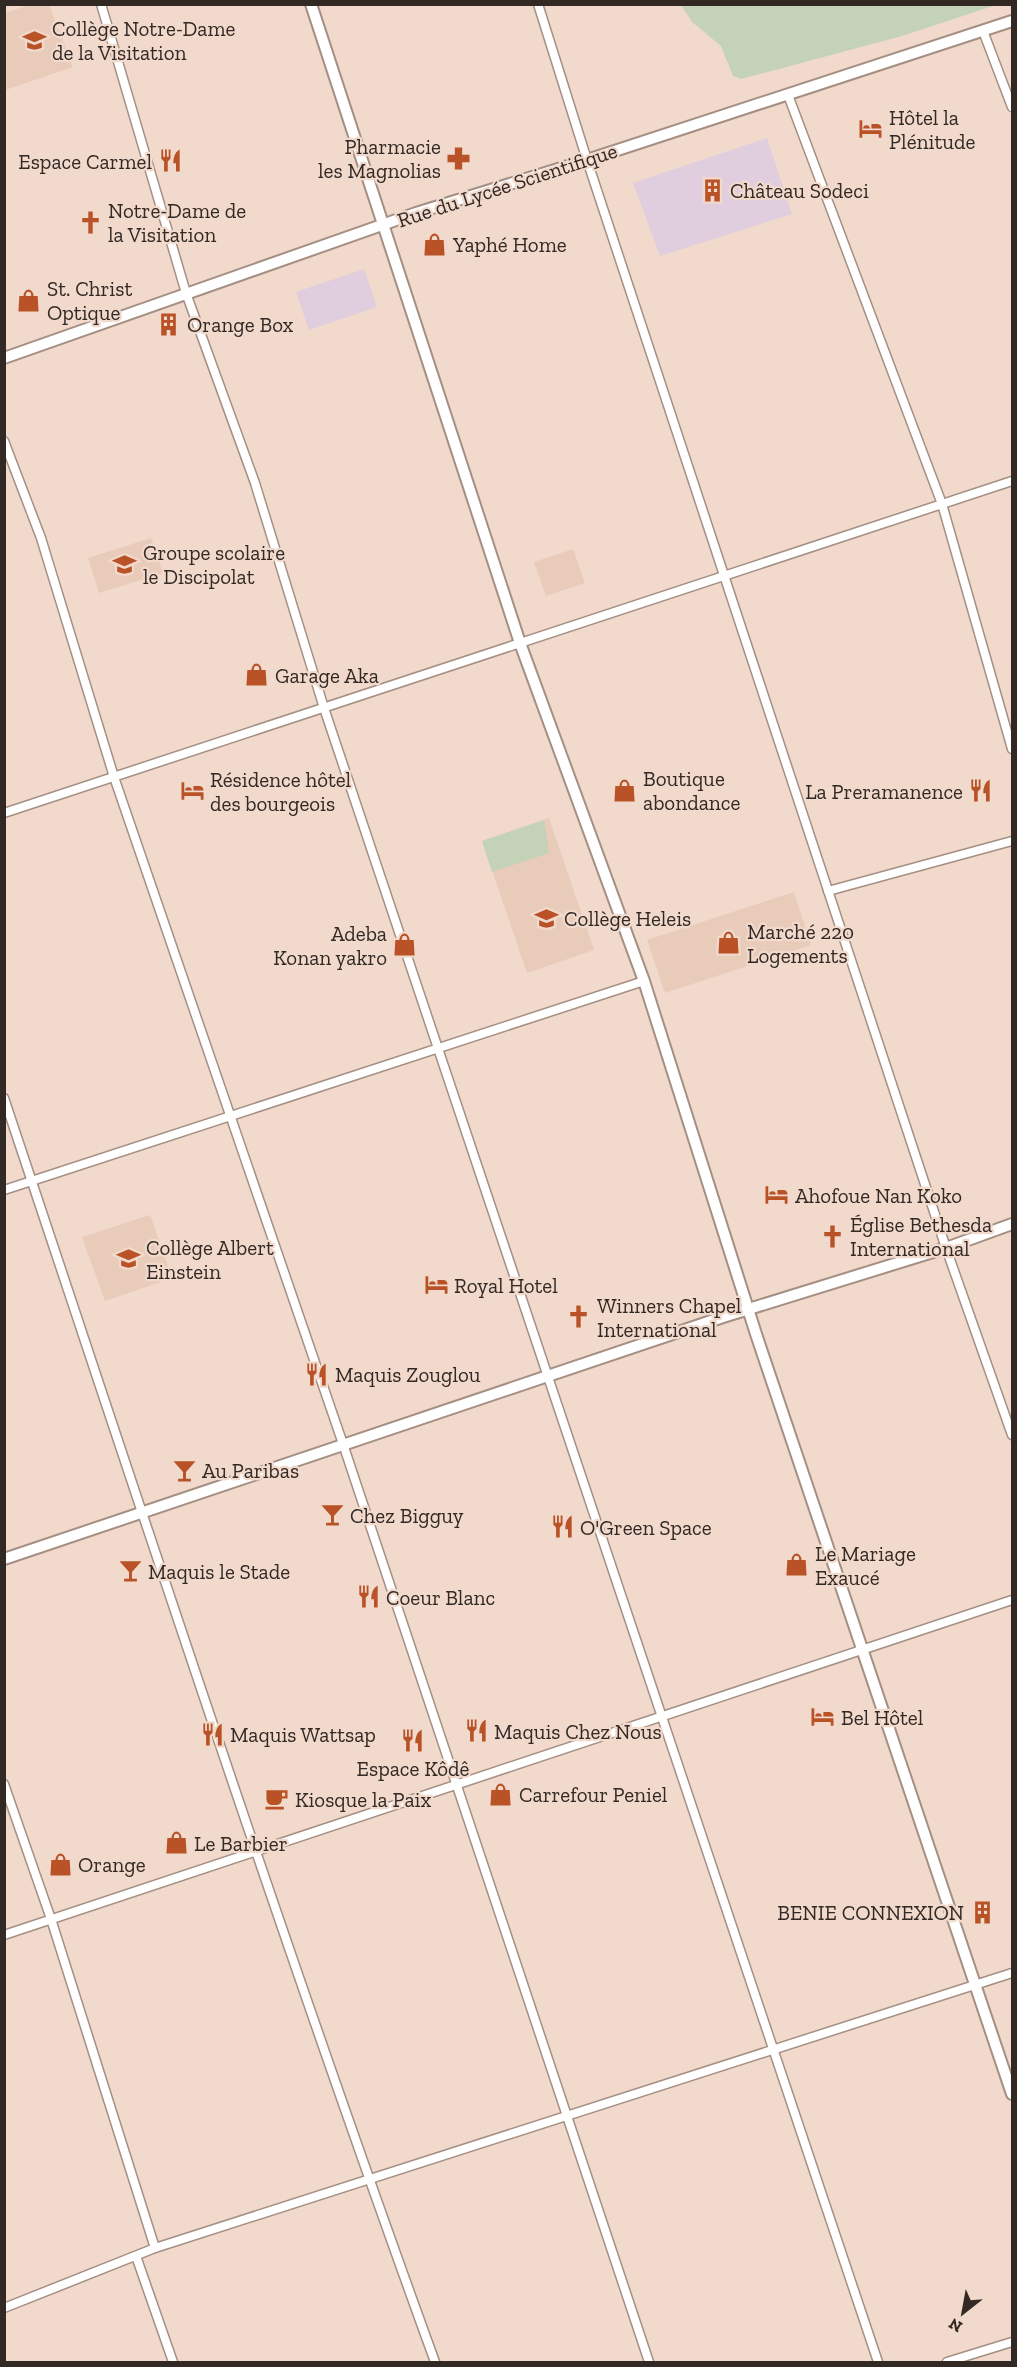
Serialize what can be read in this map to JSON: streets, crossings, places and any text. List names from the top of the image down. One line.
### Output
{"streets":{"street":["Rue du Lycée Scientifique"]},"places":{"school or university":["Collège Notre-Dame de la Visitation","Groupe scolaire le Discipolat","Collège Heleis","Collège Albert Einstein"],"hotel":["Hôtel la Plénitude","Résidence hôtel des bourgeois","Ahofoue Nan Koko","Royal Hotel","Bel Hôtel"],"pharmacy":["Pharmacie les Magnolias"],"restaurant":["Espace Carmel","La Preramanence","Maquis Zouglou","O'Green Space","Coeur Blanc","Maquis Chez Nous","Maquis Wattsap","Espace Kôdê"],"building":["Château Sodeci","Orange Box","BENIE CONNEXION"],"church":["Notre-Dame de la Visitation","Église Bethesda International","Winners Chapel International"],"shop":["Yaphé Home","St. Christ Optique","Garage Aka","Boutique abondance","Marché 220 Logements","Adeba Konan yakro","Le Mariage Exaucé","Carrefour Peniel","Le Barbier","Orange"],"bar":["Au Paribas","Chez Bigguy","Maquis le Stade"],"cafe":["Kiosque la Paix"]},"north":"bottom left"}
